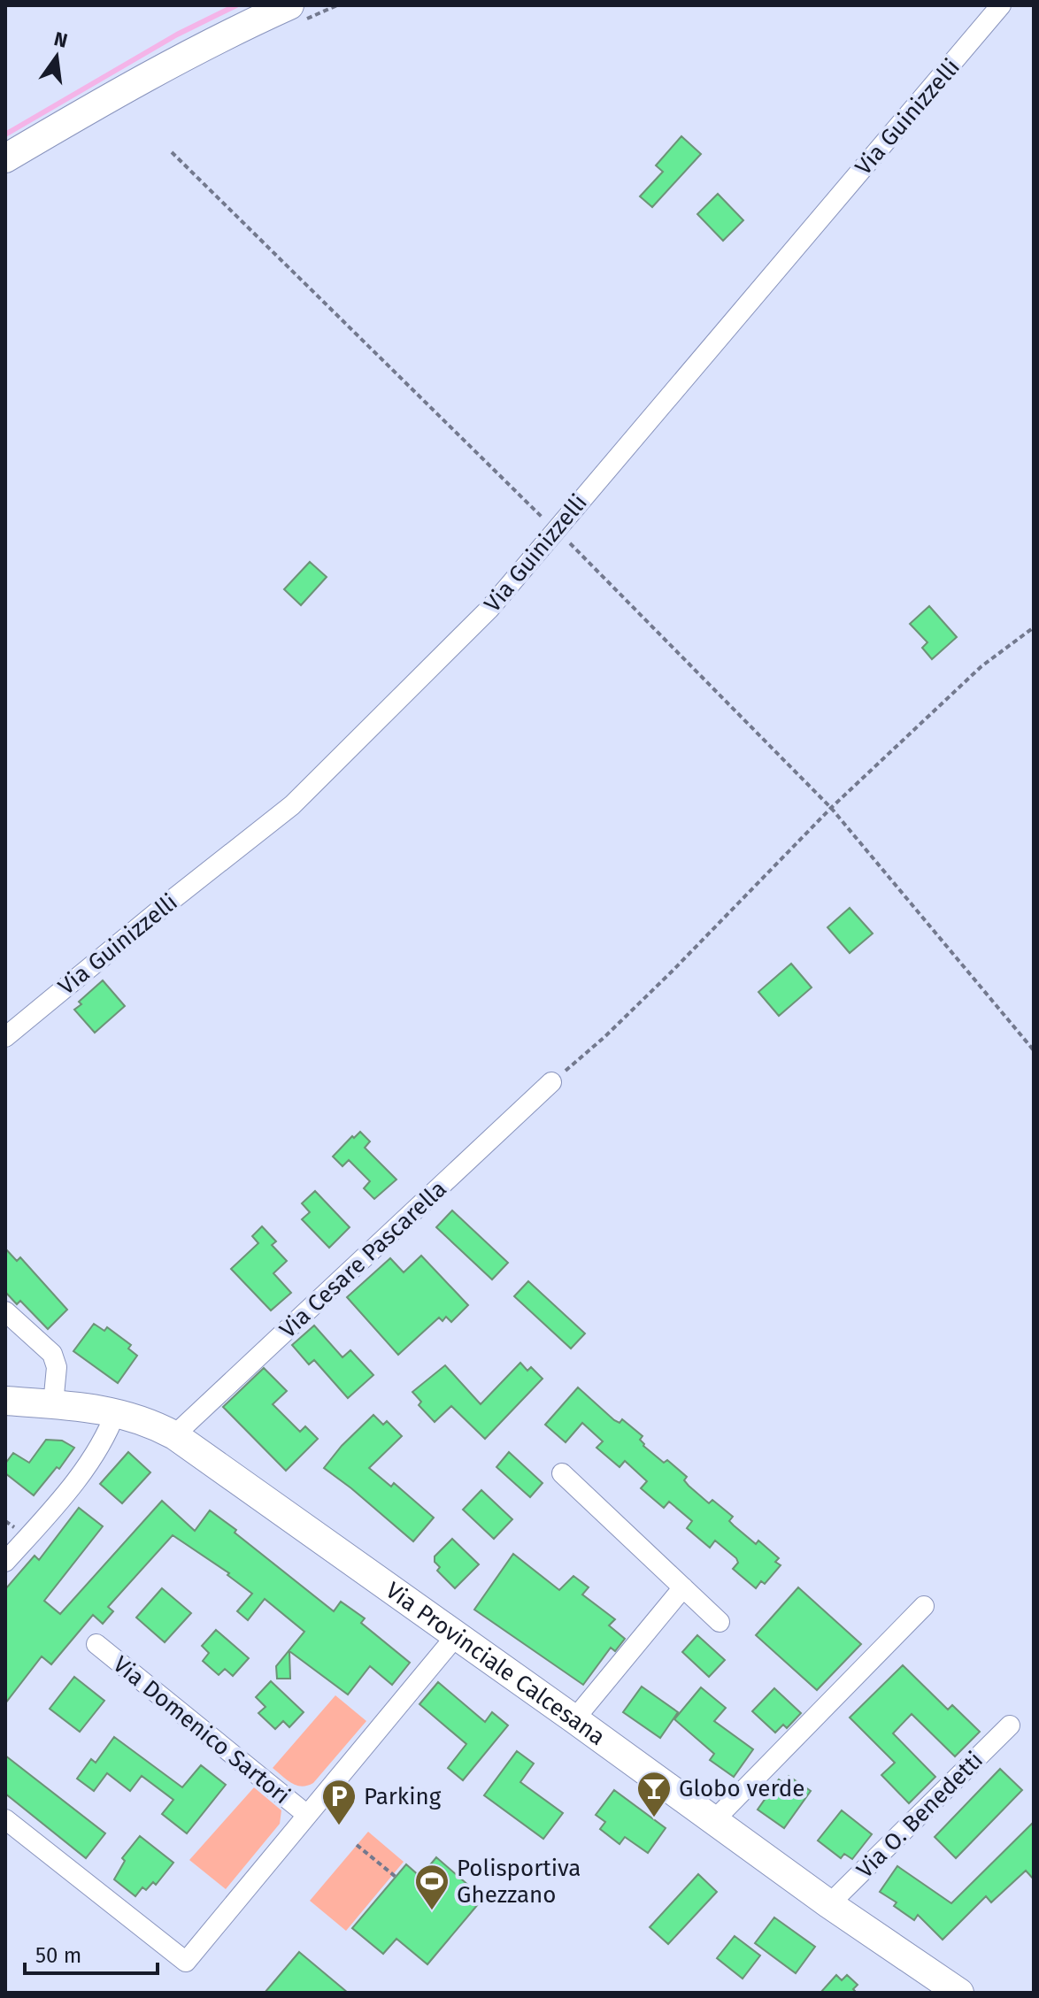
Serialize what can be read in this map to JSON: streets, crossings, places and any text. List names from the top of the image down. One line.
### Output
{"streets":{"main road":["Via Provinciale Calcesana"],"street":["Via Guinizzelli","Via Cesare Pascarella","Via Domenico Sartori","Via O. Benedetti"]},"crossings":[["Via Cesare Pascarella","Via Provinciale Calcesana"],["Via Provinciale Calcesana","Via Domenico Sartori"],["Via Provinciale Calcesana","Via O. Benedetti"]],"places":{"bar":["Globo verde"],"parking":["Parking"],"sports":["Polisportiva Ghezzano"]},"scale_bar":"50 m","north":"top"}
